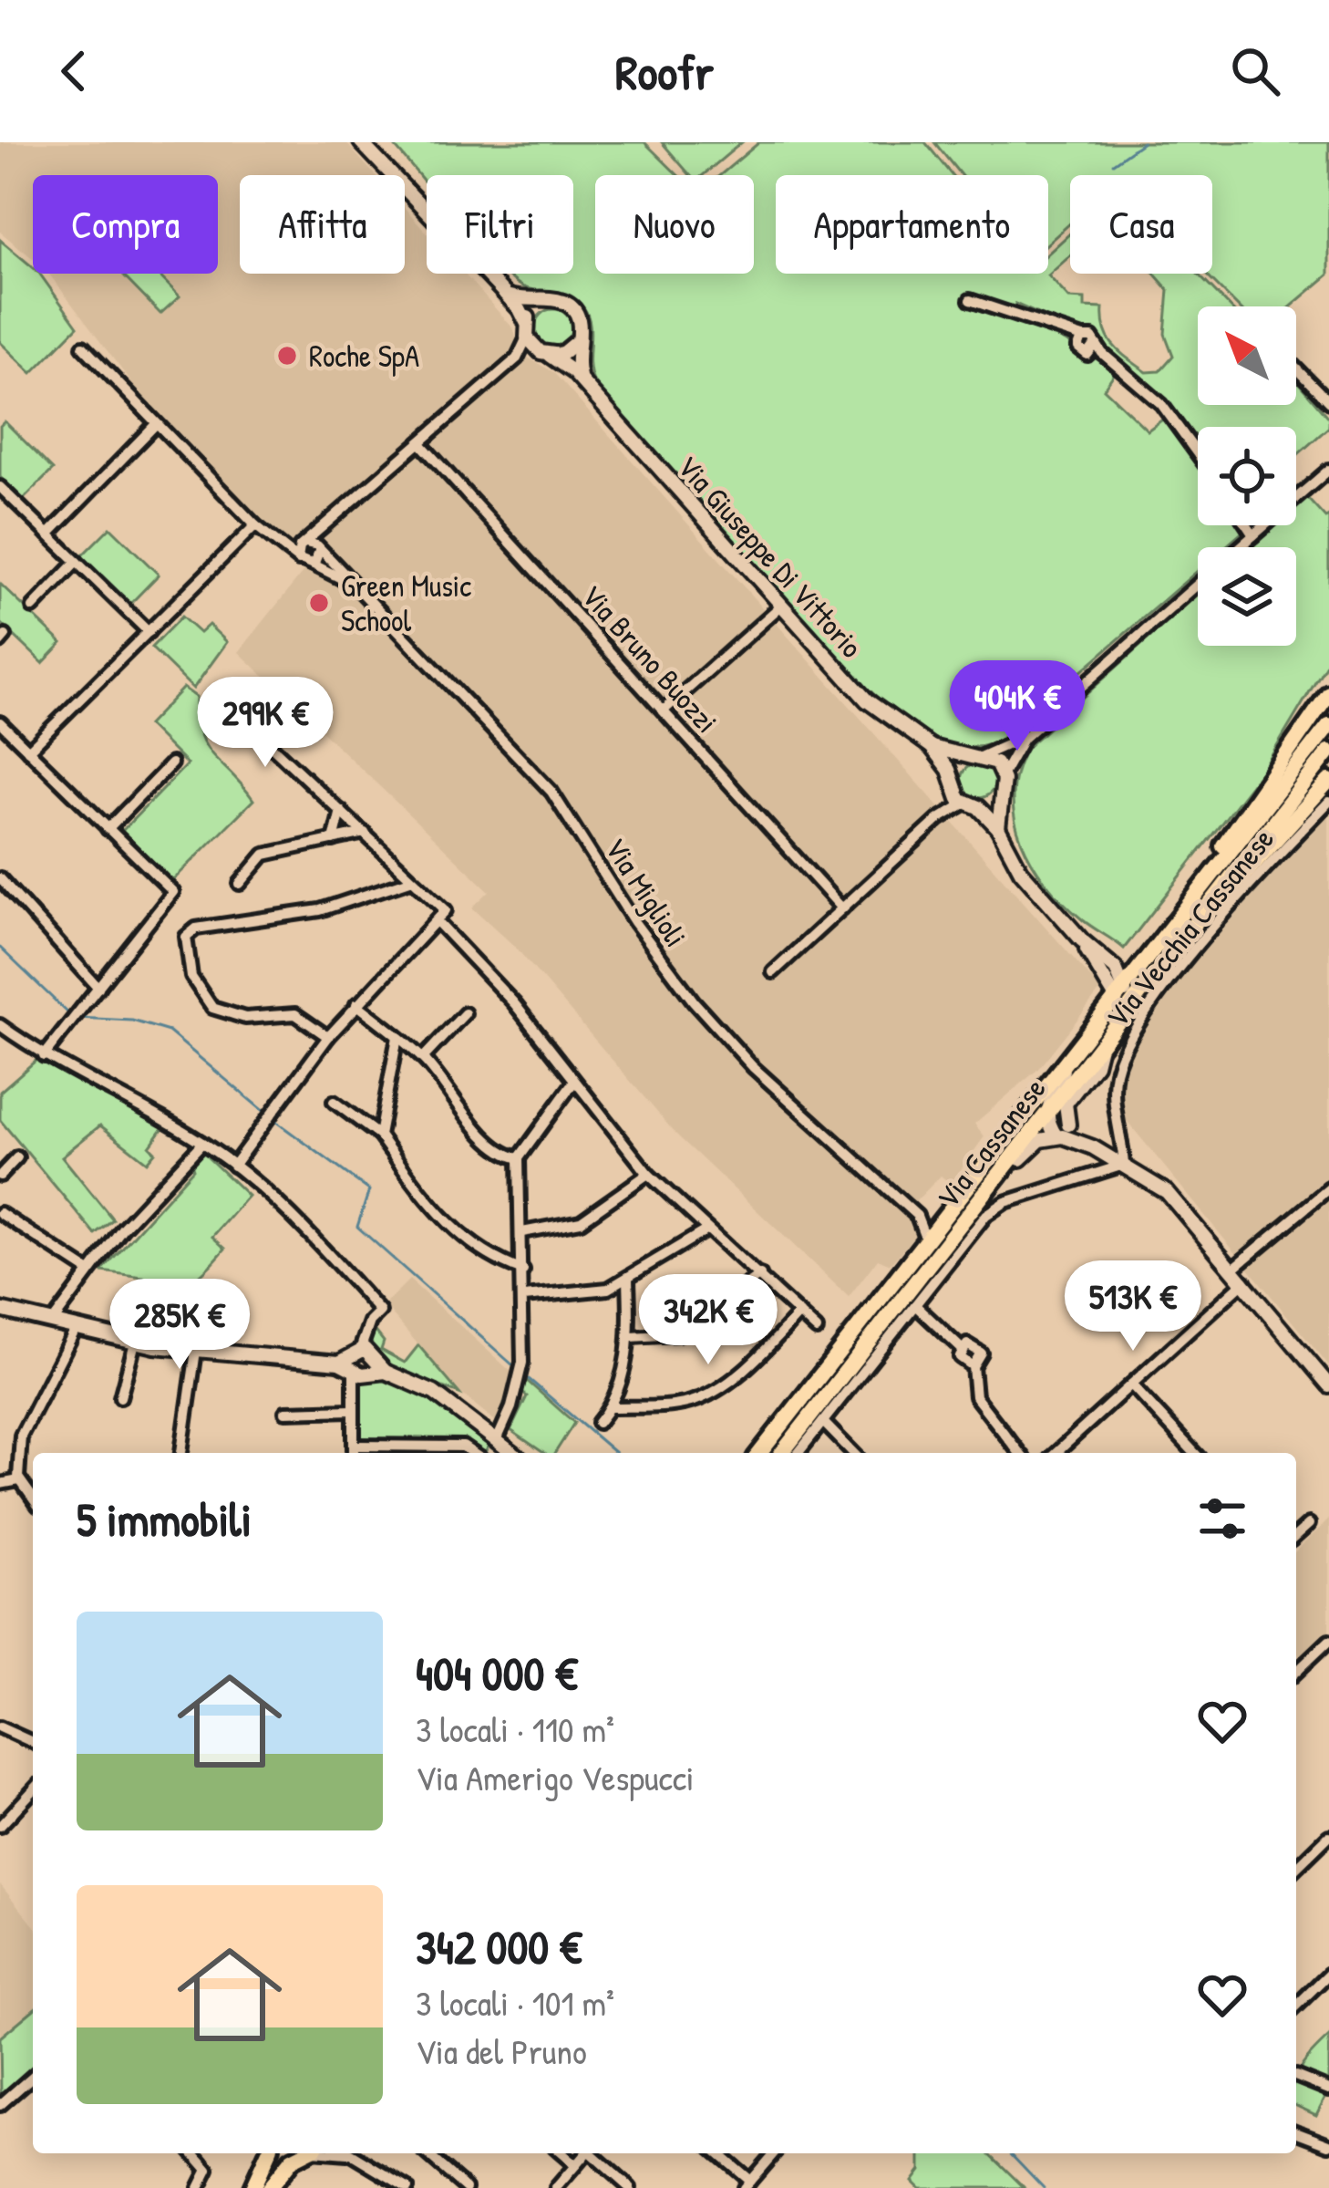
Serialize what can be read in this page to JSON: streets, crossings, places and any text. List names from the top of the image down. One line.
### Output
{"streets":{"main road":["Via Giuseppe Di Vittorio","Via Cassanese"],"street":["Via Bruno Buozzi","Via Miglioli","Via Vecchia Cassanese"]},"crossings":[["Via Giuseppe Di Vittorio","Via Cassanese"]],"places":["Roche SpA","Green Music School"],"north":"top left","page":{"header":"Roofr","chip":["Compra","Affitta","Filtri","Nuovo","Appartamento","Casa"],"price":["404K €","299K €","513K €","342K €","285K €"],"heading":"5 immobili","list":[{"name":"404 000 €","note":"3 locali · 110 m² · Via Amerigo Vespucci"},{"name":"342 000 €","note":"3 locali · 101 m² · Via del Pruno"}]}}
